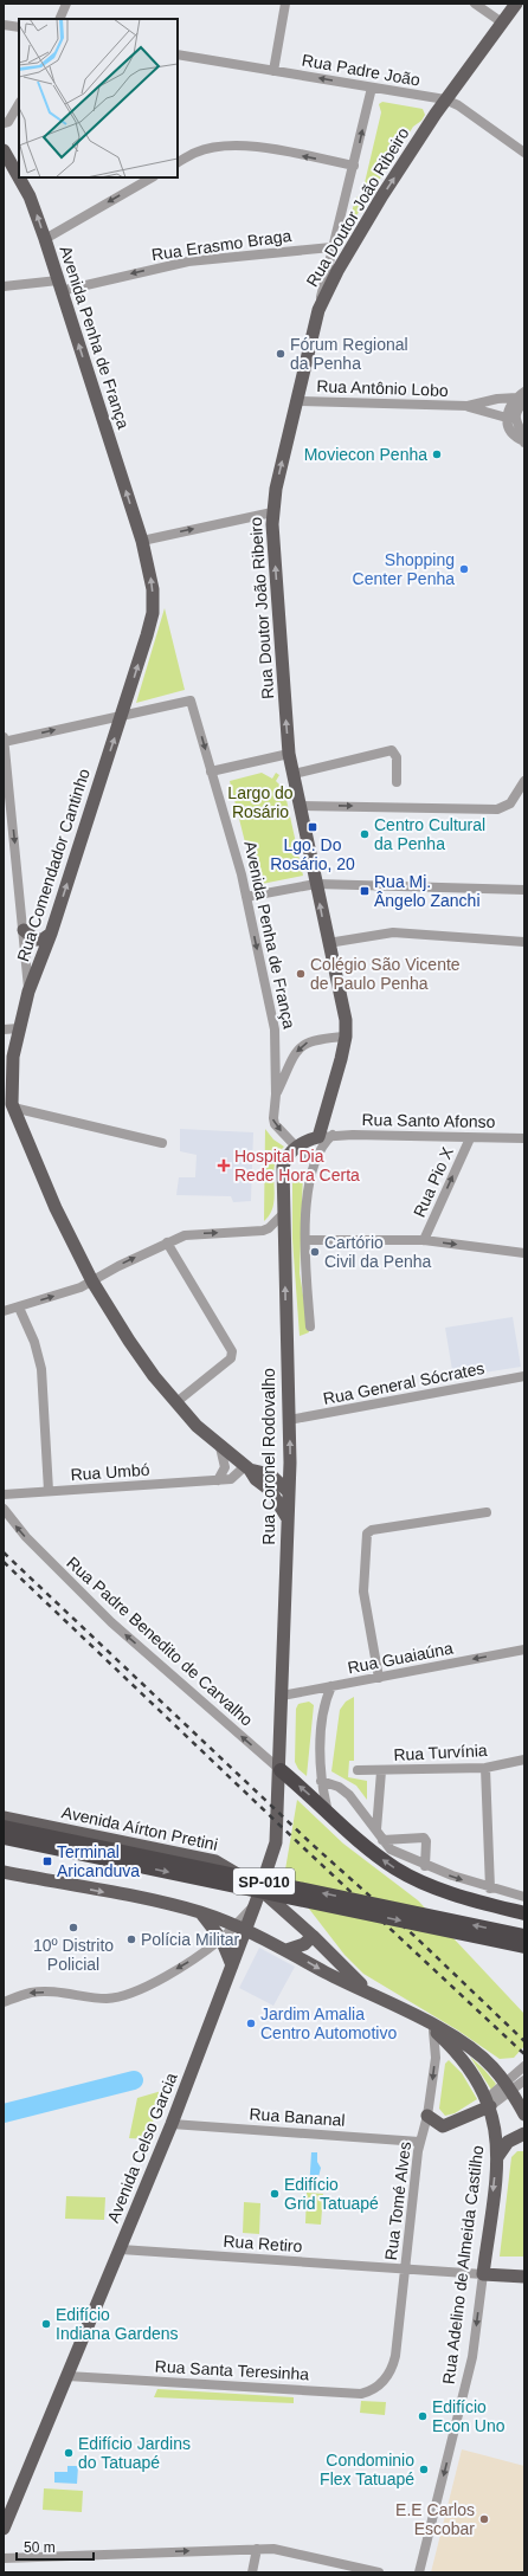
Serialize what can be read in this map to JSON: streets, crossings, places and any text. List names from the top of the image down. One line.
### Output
{"streets":{"highway":["SP-010"],"main road":["Rua Doutor João Ribeiro","Avenida Penha de França","Rua Comendador Cantinho","Rua Coronel Rodovalho","Avenida Aírton Pretini","Avenida Celso Garcia","Rua Adelino de Almeida Castilho"],"street":["Rua Padre João","Rua Erasmo Braga","Rua Antônio Lobo","Rua Santo Afonso","Rua Pio X","Rua General Sócrates","Rua Umbó","Rua Padre Benedito de Carvalho","Rua Guaiaúna","Rua Turvínia","Rua Bananal","Rua Tomé Alves","Rua Retiro","Rua Santa Teresinha"]},"crossings":[["Rua Padre João","Rua Doutor João Ribeiro"],["Rua Doutor João Ribeiro","Rua Antônio Lobo"],["Rua Doutor João Ribeiro","Rua Santo Afonso"],["Rua Erasmo Braga","Avenida Penha de França"],["Avenida Penha de França","Rua Comendador Cantinho"],["Avenida Penha de França","Rua Coronel Rodovalho"],["Rua Comendador Cantinho","Rua Coronel Rodovalho"],["Rua Comendador Cantinho","Rua Umbó"],["Rua Santo Afonso","Rua Pio X"],["Rua General Sócrates","Rua Coronel Rodovalho"],["Rua Coronel Rodovalho","Rua Padre Benedito de Carvalho"],["Rua Coronel Rodovalho","Rua Guaiaúna"],["Rua Coronel Rodovalho","Avenida Celso Garcia"],["Rua Padre Benedito de Carvalho","Avenida Celso Garcia"],["Avenida Aírton Pretini","Avenida Celso Garcia"],["Rua Bananal","Avenida Celso Garcia"],["Rua Bananal","Rua Tomé Alves"],["Avenida Celso Garcia","Rua Retiro"],["Avenida Celso Garcia","Rua Santa Teresinha"],["Rua Tomé Alves","Rua Retiro"],["Rua Tomé Alves","Rua Adelino de Almeida Castilho"],["Rua Tomé Alves","Rua Santa Teresinha"],["Rua Retiro","Rua Adelino de Almeida Castilho"]],"one_way":["Rua Doutor João Ribeiro","Rua Comendador Cantinho","Rua Pio X","Rua Coronel Rodovalho","Rua Padre Benedito de Carvalho","Rua Guaiaúna","Rua Adelino de Almeida Castilho"],"parks":["Largo do Rosário"],"places":{"other":["Fórum Regional da Penha","Moviecon Penha","Shopping Center Penha","Centro Cultural da Penha","Colégio São Vicente de Paulo Penha","Cartório Civil da Penha","10º Distrito Policial","Polícia Militar","Jardim Amalia Centro Automotivo","Edifício Grid Tatuapé","Edifício Indiana Gardens","Edifício Econ Uno","Edifício Jardins do Tatuapé","Condominio Flex Tatuapé","E.E Carlos Escobar"],"transit":["Lgo. Do Rosário, 20","Rua Mj. Ângelo Zanchi","Terminal Aricanduva"],"health":["Hospital Dia Rede Hora Certa"]},"scale_bar":"50 m"}
